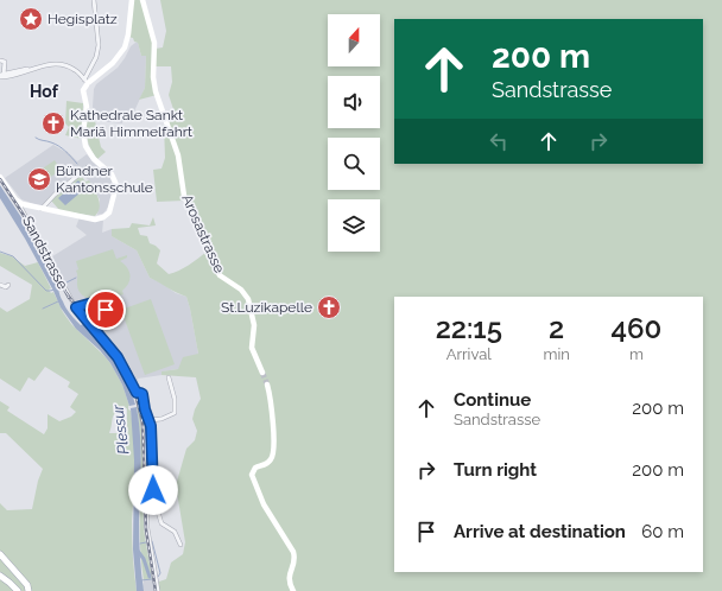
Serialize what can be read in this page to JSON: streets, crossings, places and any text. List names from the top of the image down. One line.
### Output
{"streets":{"main road":["Arosastrasse"],"street":["Sandstrasse"]},"districts":["Hof"],"water":["Plessur"],"places":{"place":["Hegisplatz"],"church":["Kathedrale Sankt Mariä Himmelfahrt","St.Luzikapelle"],"school or university":["Bündner Kantonsschule"]},"north":"top","page":{"turn":["200 m","Sandstrasse"],"eta":["22:15","Arrival","2","min","460","m"],"list":[{"name":"Continue","note":"Sandstrasse","value":"200 m"},{"name":"Turn right","value":"200 m"},{"name":"Arrive at destination","value":"60 m"}]}}
